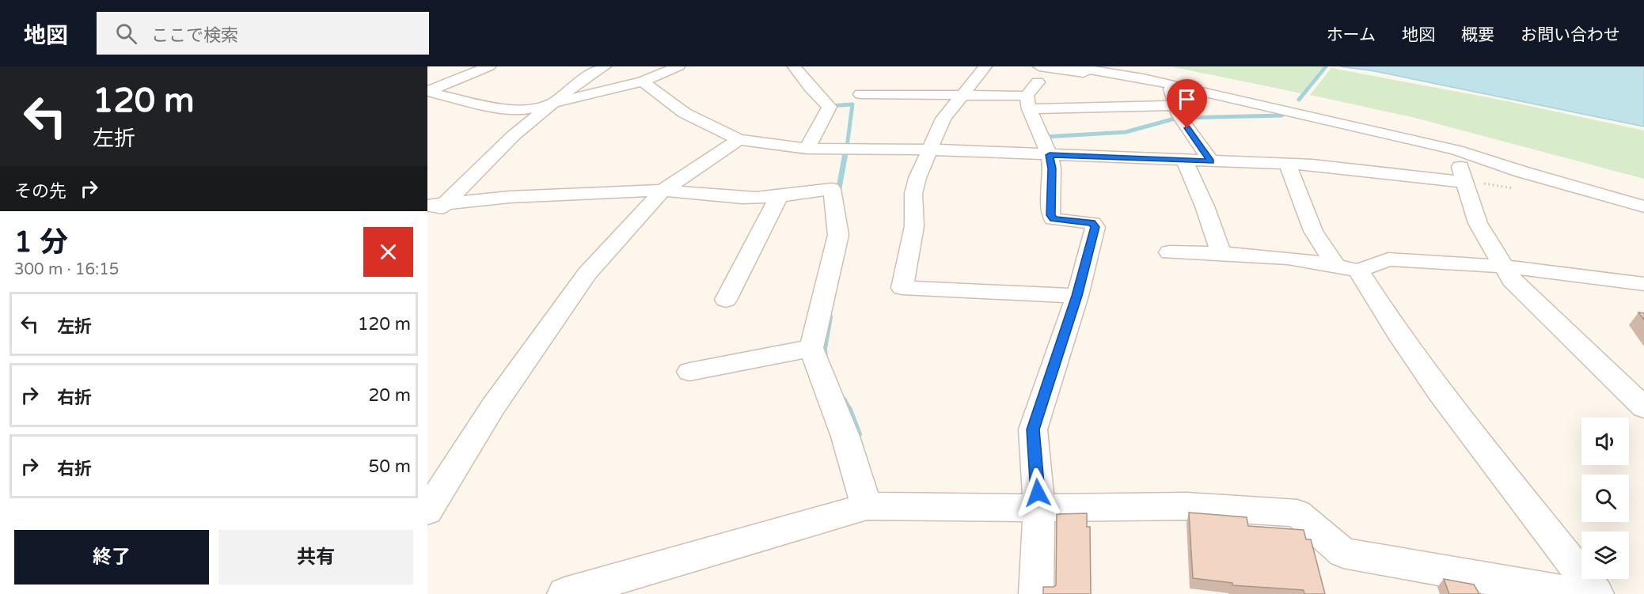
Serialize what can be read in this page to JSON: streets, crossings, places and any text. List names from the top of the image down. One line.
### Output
{"page":{"header":"地図","search":"ここで検索","nav":["ホーム","地図","概要","お問い合わせ"],"turn":["120 m","左折"],"then":"その先","heading":["1 分","300 m · 16:15"],"list":[{"name":"左折","value":"120 m"},{"name":"右折","value":"20 m"},{"name":"右折","value":"50 m"}],"buttons":["終了","共有"]}}
